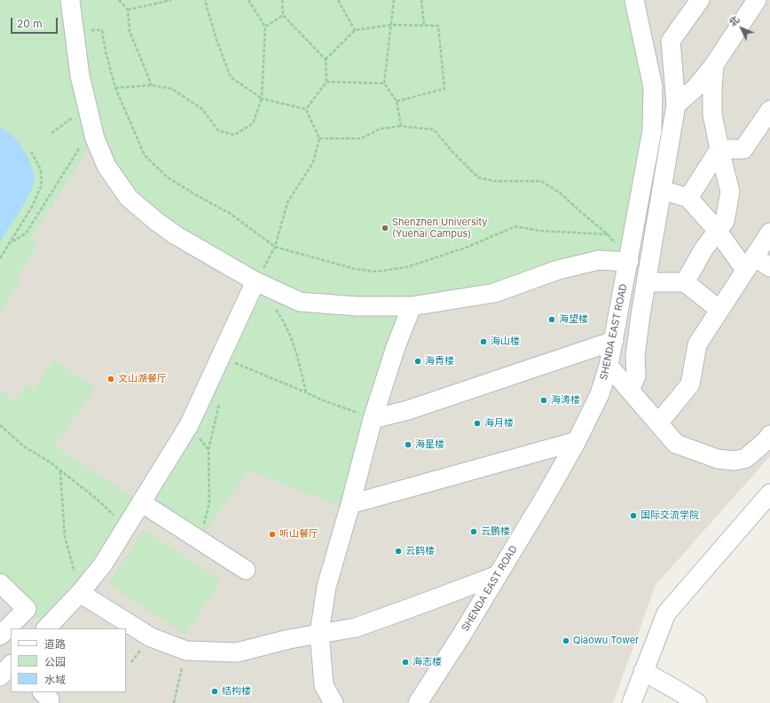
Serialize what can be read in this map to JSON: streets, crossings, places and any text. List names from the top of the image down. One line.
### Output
{"streets":{"street":["SHENDA EAST ROAD"]},"places":["Shenzhen University (Yuehai Campus)","海望楼","海山楼","海青楼","文山湖餐厅","海涛楼","海月楼","海星楼","国际交流学院","云鹏楼","听山餐厅","云鹤楼","Qiaowu Tower","海志楼","结构楼"],"legend":["道路","公园","水域"],"scale_bar":"20 m","north":"top left"}
